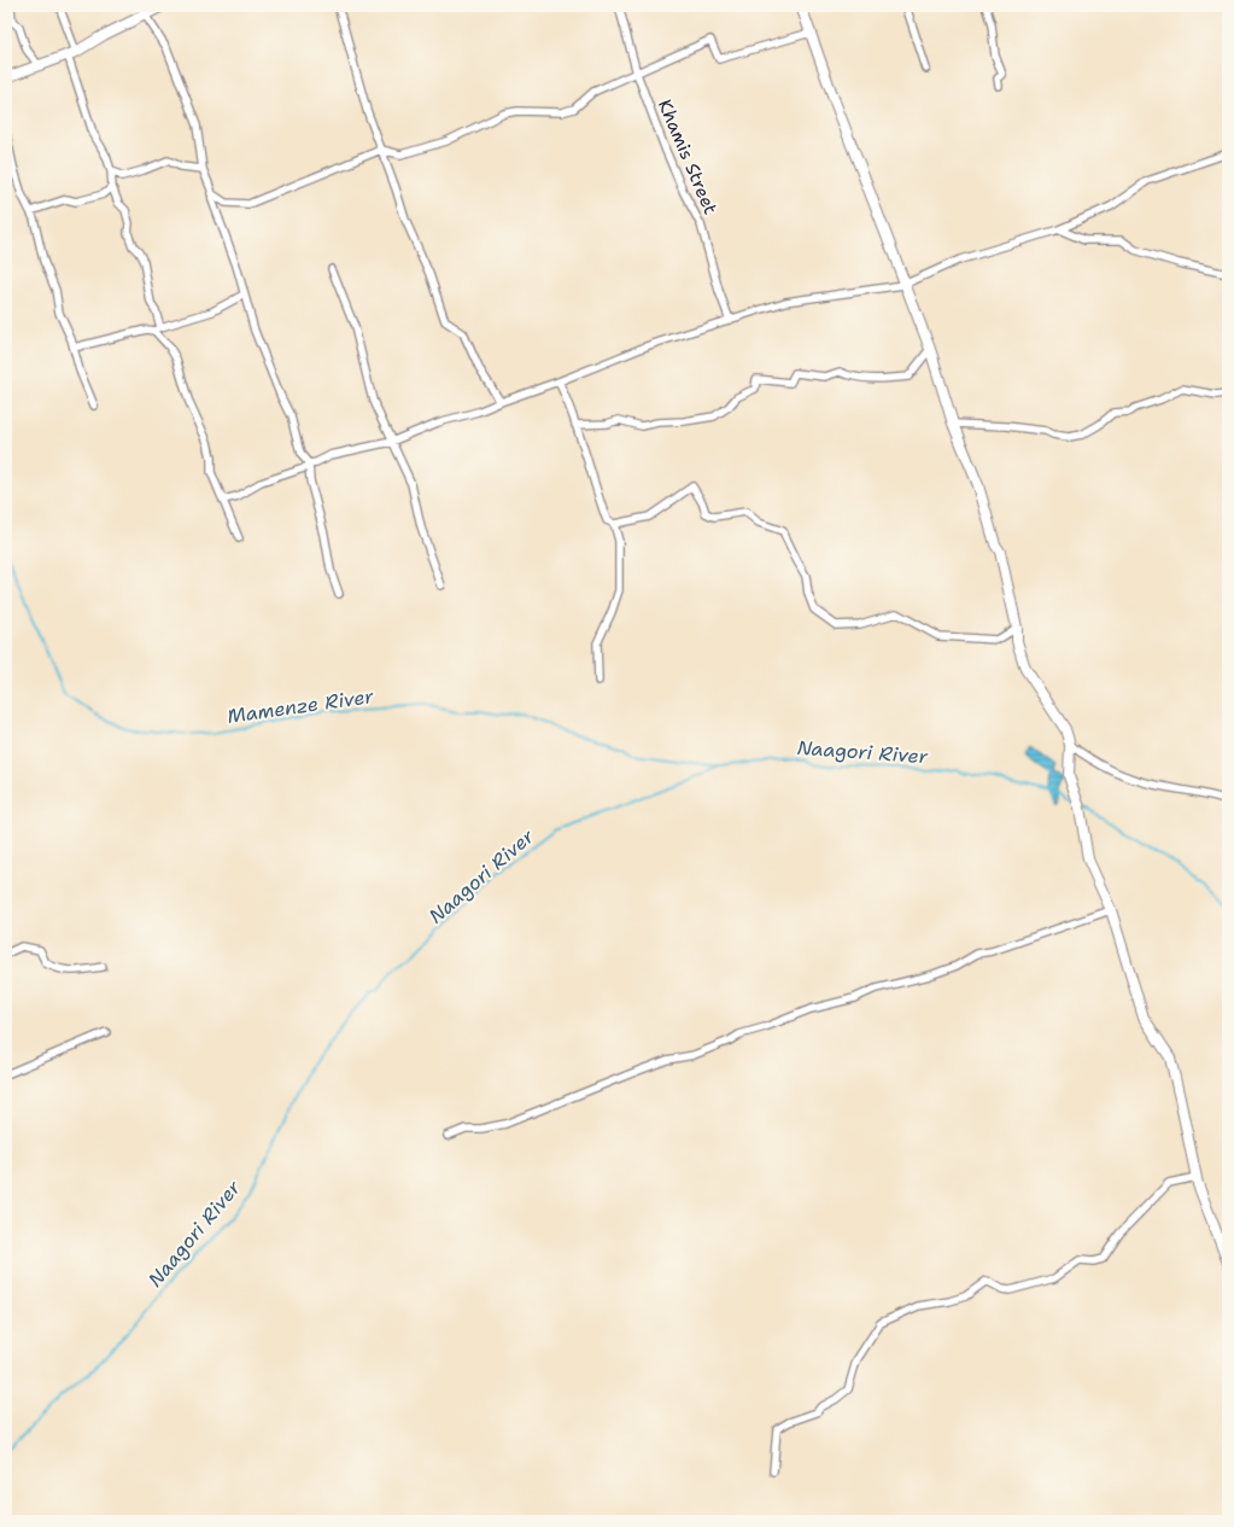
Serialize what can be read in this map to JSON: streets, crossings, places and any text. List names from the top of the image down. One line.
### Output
{"streets":{"street":["Khamis Street"]},"water":["Mamenze River","Naagori River"]}
